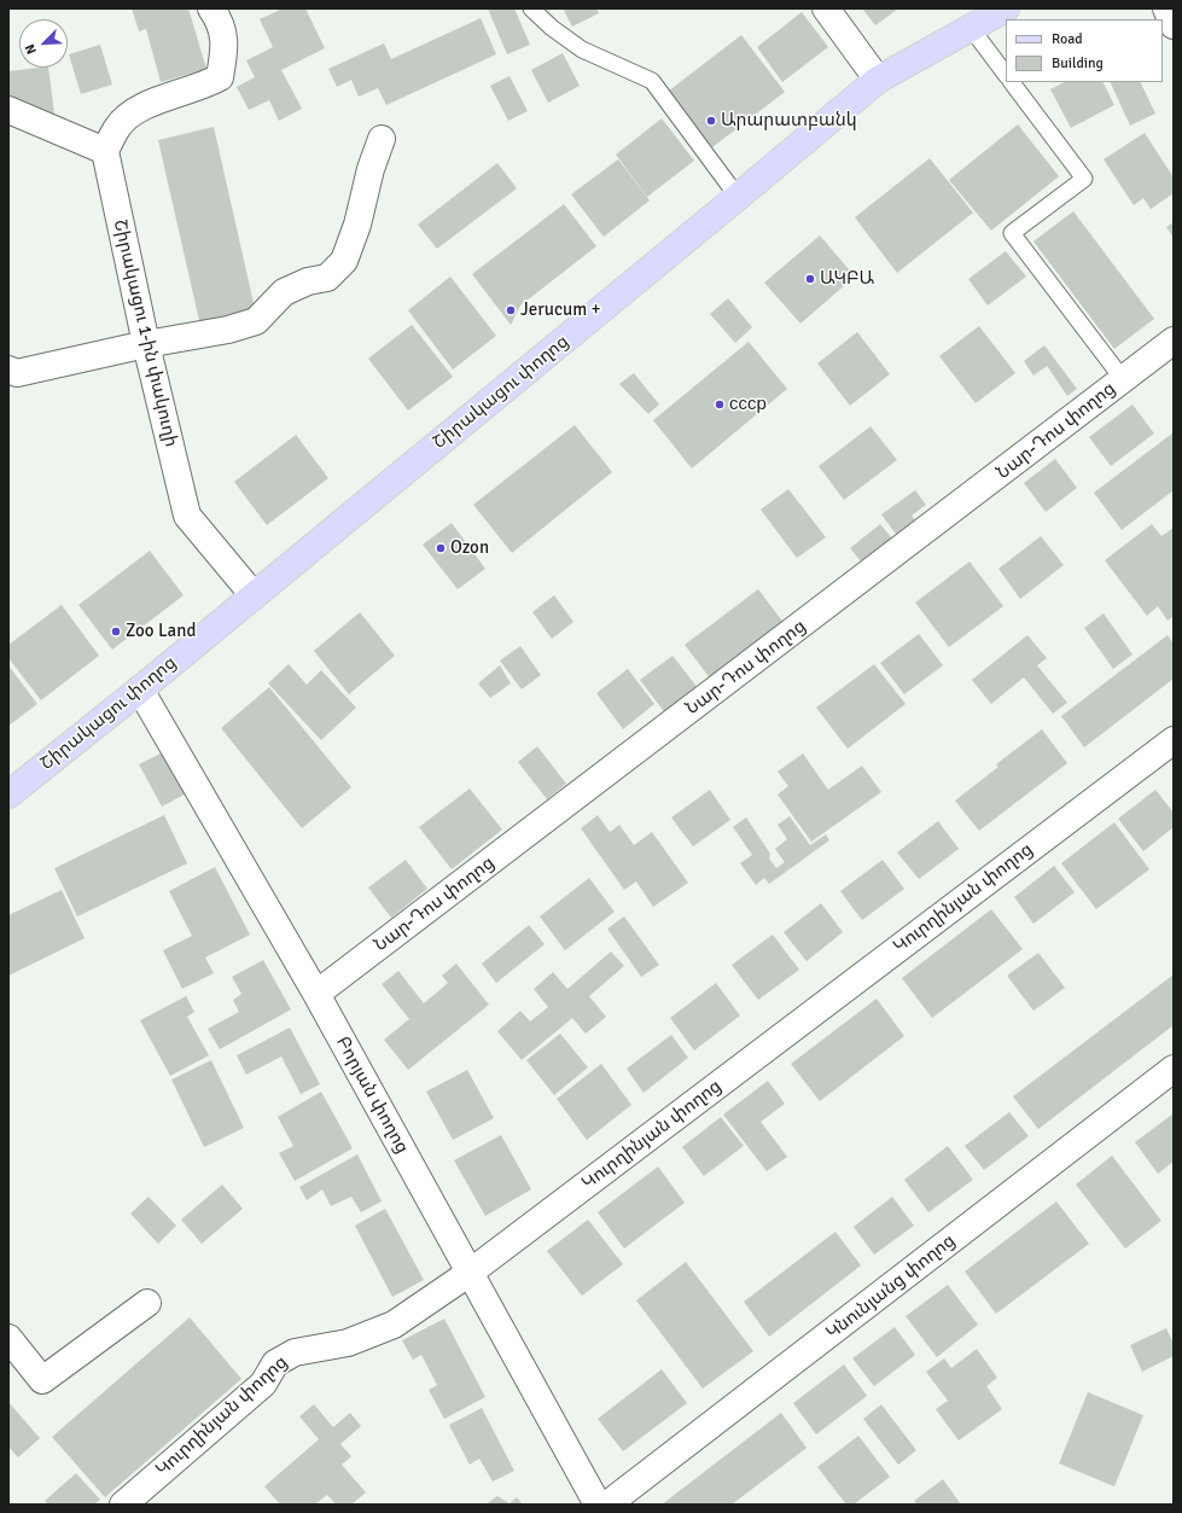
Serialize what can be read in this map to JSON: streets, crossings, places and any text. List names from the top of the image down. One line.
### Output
{"streets":{"main road":["Շիրակացու փողոց"],"street":["Շիրակացու 1-ին փակուղի","Նար-Դոս փողոց","Կուրղինյան փողոց","Բորյան փողոց","Կնունյանց փողոց"]},"crossings":[["Շիրակացու 1-ին փակուղի","Շիրակացու փողոց"],["Շիրակացու փողոց","Բորյան փողոց"],["Նար-Դոս փողոց","Բորյան փողոց"],["Կուրղինյան փողոց","Բորյան փողոց"]],"places":["Արարատբանկ","ԱԿԲԱ","Jerucum +","ссср","Ozon","Zoo Land"],"legend":["Road","Building"],"north":"bottom left"}
